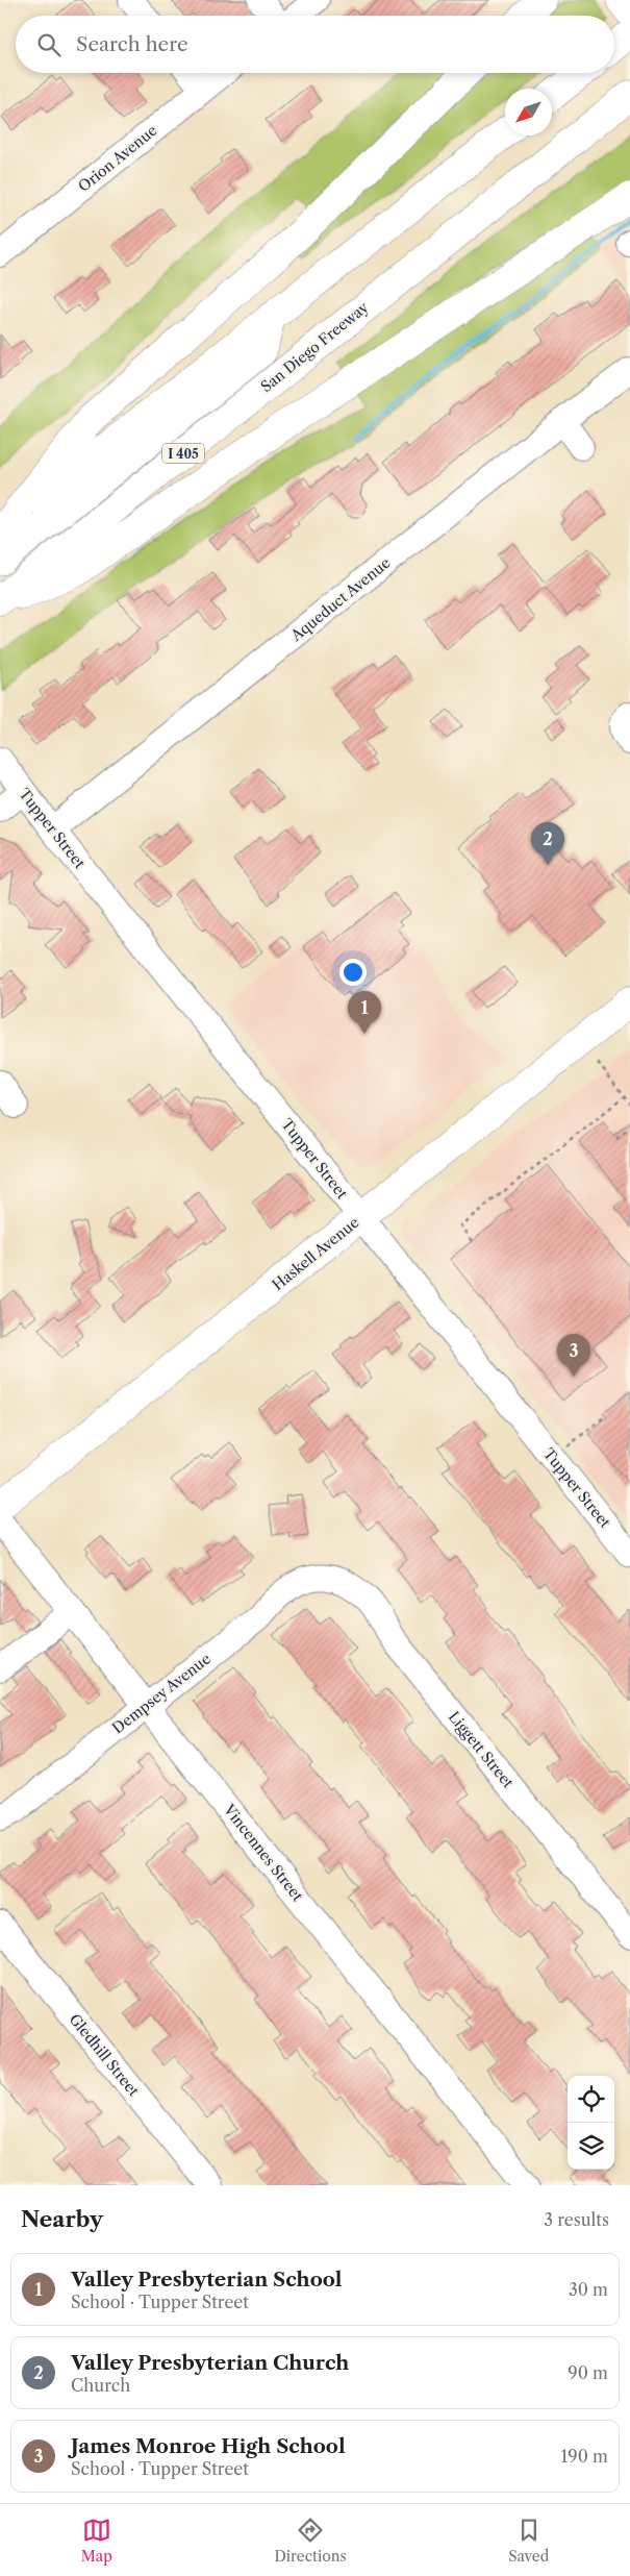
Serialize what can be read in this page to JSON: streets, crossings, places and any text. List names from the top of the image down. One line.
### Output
{"streets":{"main road":["San Diego Freeway","I 405","Haskell Avenue"],"street":["Orion Avenue","Aqueduct Avenue","Tupper Street","Dempsey Avenue","Liggett Street","Vincennes Street","Gledhill Street"]},"crossings":[["Aqueduct Avenue","Tupper Street"],["Tupper Street","Haskell Avenue"],["Dempsey Avenue","Liggett Street"],["Dempsey Avenue","Vincennes Street"]],"north":"bottom left","page":{"search":"Search here","pins":["2","1","3"],"heading":["Nearby","3 results"],"list":[{"mark":"1","name":"Valley Presbyterian School","note":"School · Tupper Street","value":"30 m"},{"mark":"2","name":"Valley Presbyterian Church","note":"Church","value":"90 m"},{"mark":"3","name":"James Monroe High School","note":"School · Tupper Street","value":"190 m"}],"nav":["Map","Directions","Saved"]}}
